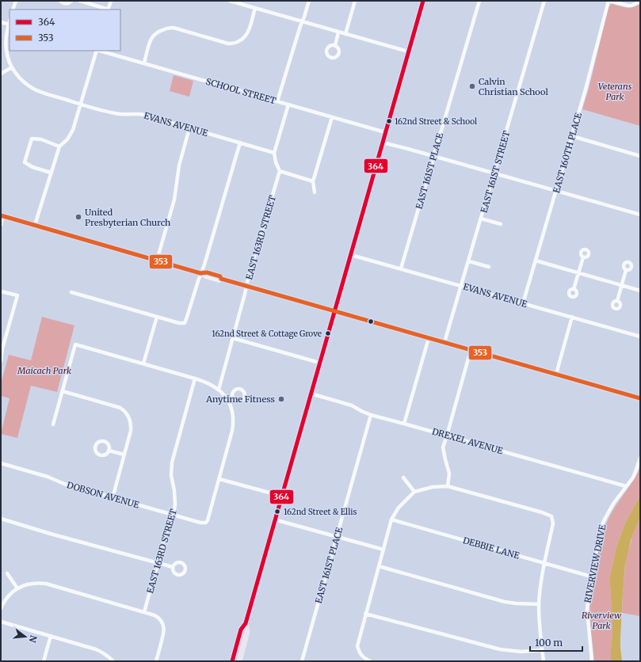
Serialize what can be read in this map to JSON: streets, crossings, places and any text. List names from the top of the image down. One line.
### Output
{"streets":{"street":["SCHOOL STREET","EVANS AVENUE","EAST 160TH PLACE","EAST 161ST PLACE","EAST 161ST STREET","EAST 163RD STREET","DREXEL AVENUE","DOBSON AVENUE","DEBBIE LANE","RIVERVIEW DRIVE"]},"crossings":[["EVANS AVENUE","EAST 160TH PLACE"],["EVANS AVENUE","EAST 161ST PLACE"],["EVANS AVENUE","EAST 161ST STREET"],["EAST 161ST PLACE","DREXEL AVENUE"],["EAST 163RD STREET","DOBSON AVENUE"],["DREXEL AVENUE","RIVERVIEW DRIVE"],["DEBBIE LANE","RIVERVIEW DRIVE"]],"parks":["Veterans Park","Maicach Park","Riverview Park"],"places":["Calvin Christian School","162nd Street & School","United Presbyterian Church","162nd Street & Cottage Grove","Anytime Fitness","162nd Street & Ellis"],"lines":["transit line 364","transit line 353"],"legend":["364","353"],"scale_bar":"100 m","north":"right"}
